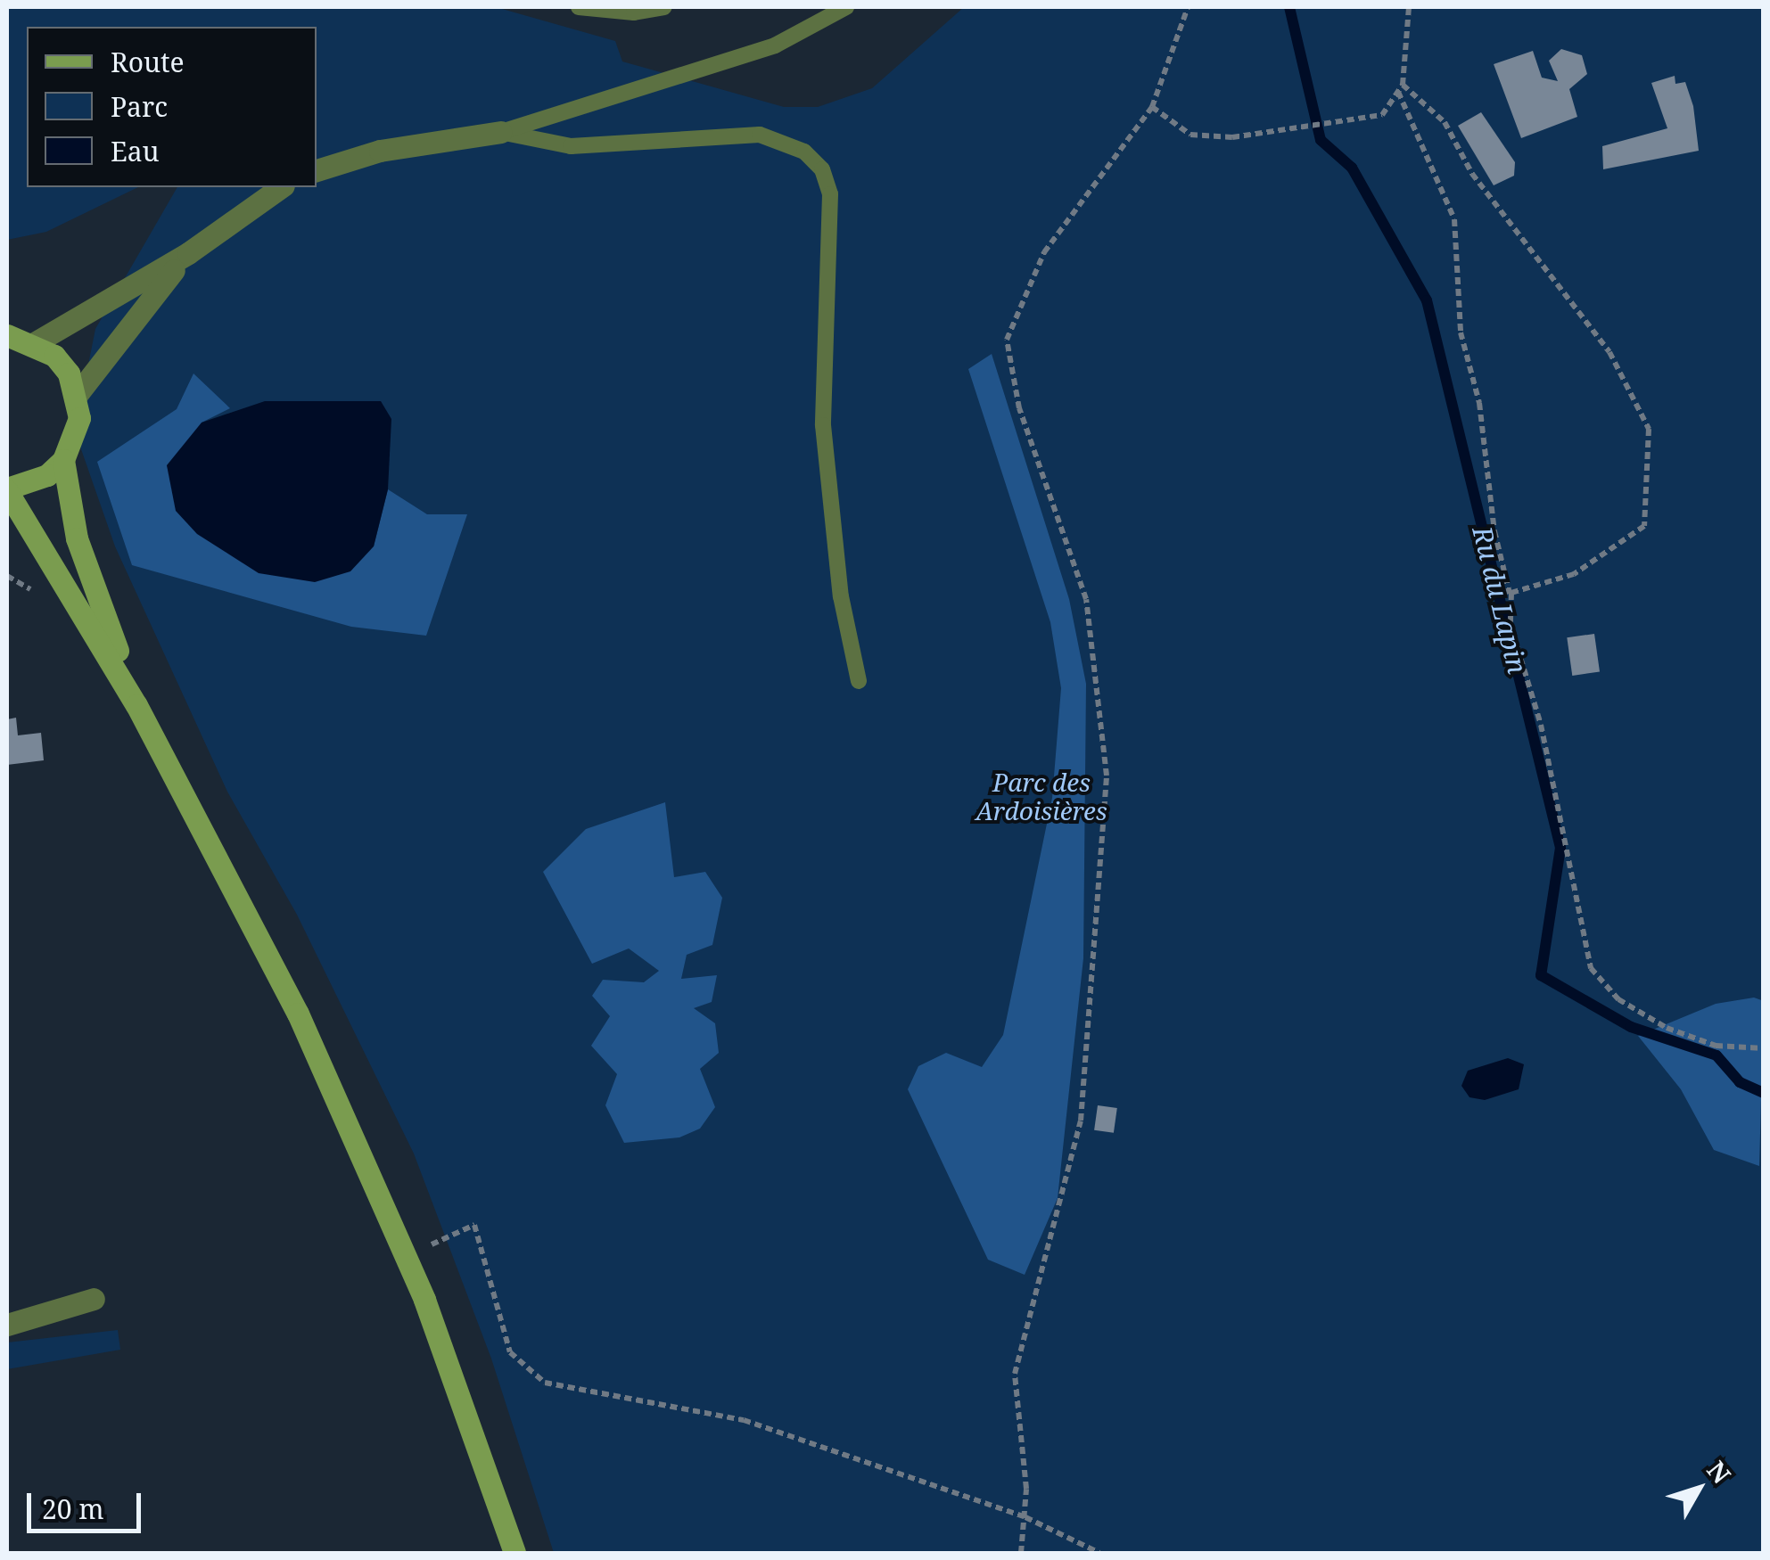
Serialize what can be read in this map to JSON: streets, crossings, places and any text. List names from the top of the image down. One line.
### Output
{"water":["Ru du Lapin"],"parks":["Parc des Ardoisières"],"legend":["Route","Parc","Eau"],"scale_bar":"20 m","north":"top right"}
